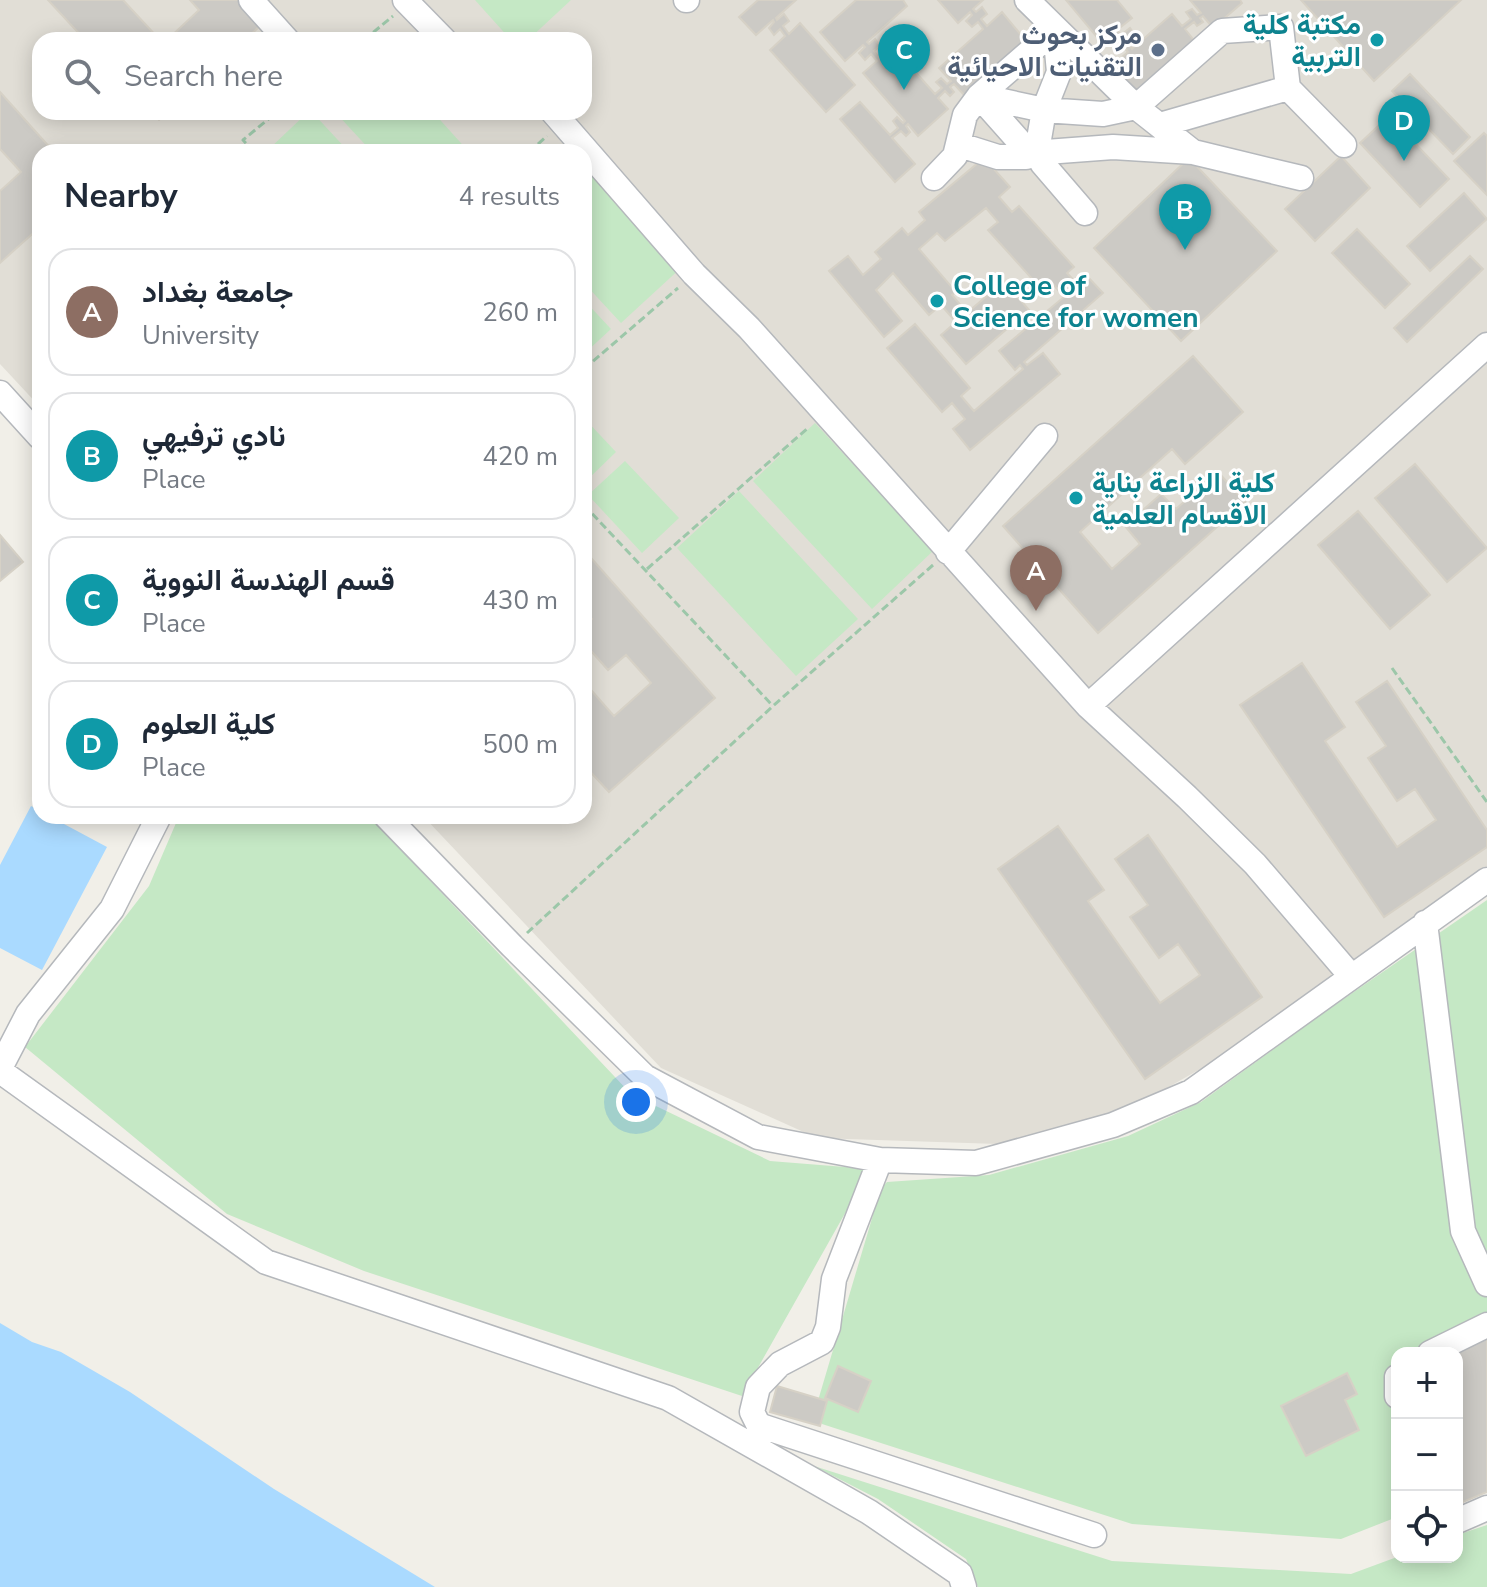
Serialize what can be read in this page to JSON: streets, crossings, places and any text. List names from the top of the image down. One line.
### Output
{"places":["مكتبة كلية التربية","مركز بحوث التقنيات الاحيائية","College of Science for women","كلية الزراعة بناية الاقسام العلمية"],"page":{"pins":["C","D","B","A"],"search":"Search here","heading":["Nearby","4 results"],"list":[{"mark":"A","name":"جامعة بغداد","note":"University","value":"260 m"},{"mark":"B","name":"نادي ترفيهي","note":"Place","value":"420 m"},{"mark":"C","name":"قسم الهندسة النووية","note":"Place","value":"430 m"},{"mark":"D","name":"كلية العلوم","note":"Place","value":"500 m"}],"map_buttons":["+","−"]}}
